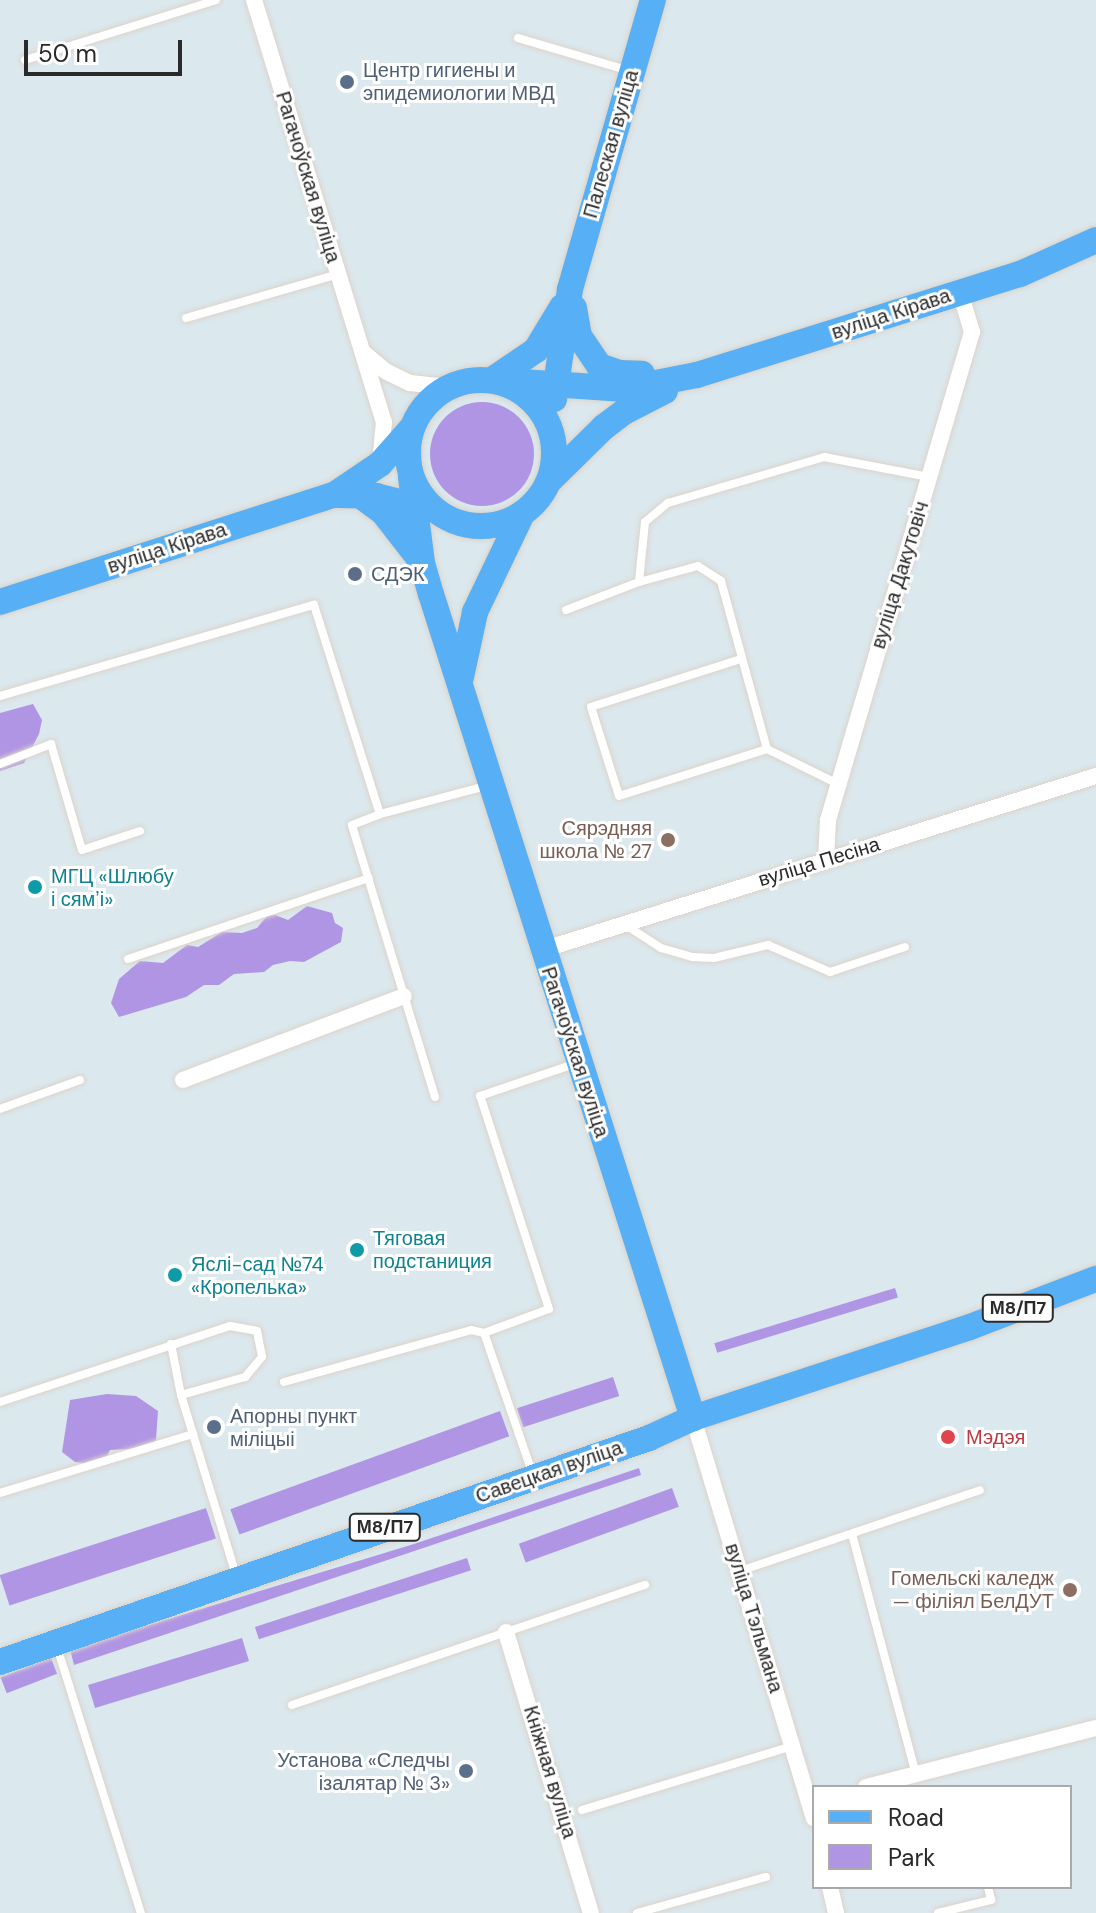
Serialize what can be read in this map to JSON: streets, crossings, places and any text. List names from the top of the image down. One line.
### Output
{"streets":{"main road":["Палеская вуліца","Рагачоўская вуліца","вуліца Кірава","М8/П7","Савецкая вуліца"],"street":["вуліца Дакутовіч","вуліца Песіна","вуліца Тэльмана","Кніжная вуліца"]},"crossings":[["Палеская вуліца","Рагачоўская вуліца"],["Палеская вуліца","вуліца Кірава"],["Рагачоўская вуліца","вуліца Кірава"],["Рагачоўская вуліца","вуліца Песіна"],["Рагачоўская вуліца","Савецкая вуліца"],["Рагачоўская вуліца","вуліца Тэльмана"],["вуліца Кірава","вуліца Дакутовіч"],["вуліца Дакутовіч","вуліца Песіна"],["Савецкая вуліца","вуліца Тэльмана"]],"places":["Центр гигиены и эпидемиологии МВД","СДЭК","Сярэдняя школа № 27","МГЦ «Шлюбу і сямʼі»","Тяговая подстаниция","Яслі-сад №74 «Кропелька»","Апорны пункт міліцыі","Мэдэя","Гомельскі каледж — філіял БелДУТ","Установа «Следчы ізалятар № 3»"],"legend":["Road","Park"],"scale_bar":"50 m"}
